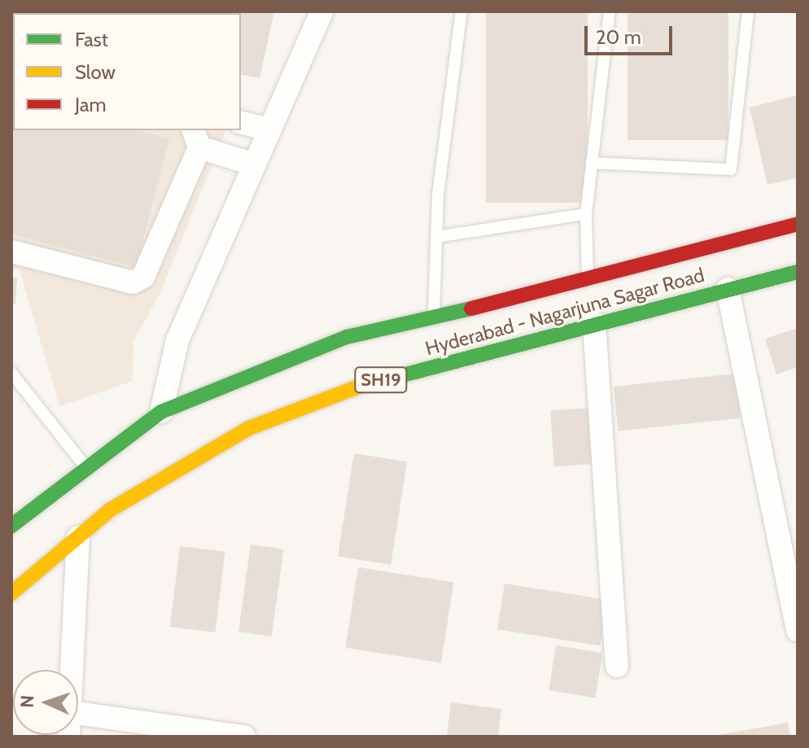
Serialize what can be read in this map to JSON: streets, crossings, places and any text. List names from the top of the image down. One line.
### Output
{"streets":{"main road":["Hyderabad - Nagarjuna Sagar Road","SH19"]},"legend":["Fast","Slow","Jam"],"scale_bar":"20 m","north":"left"}
